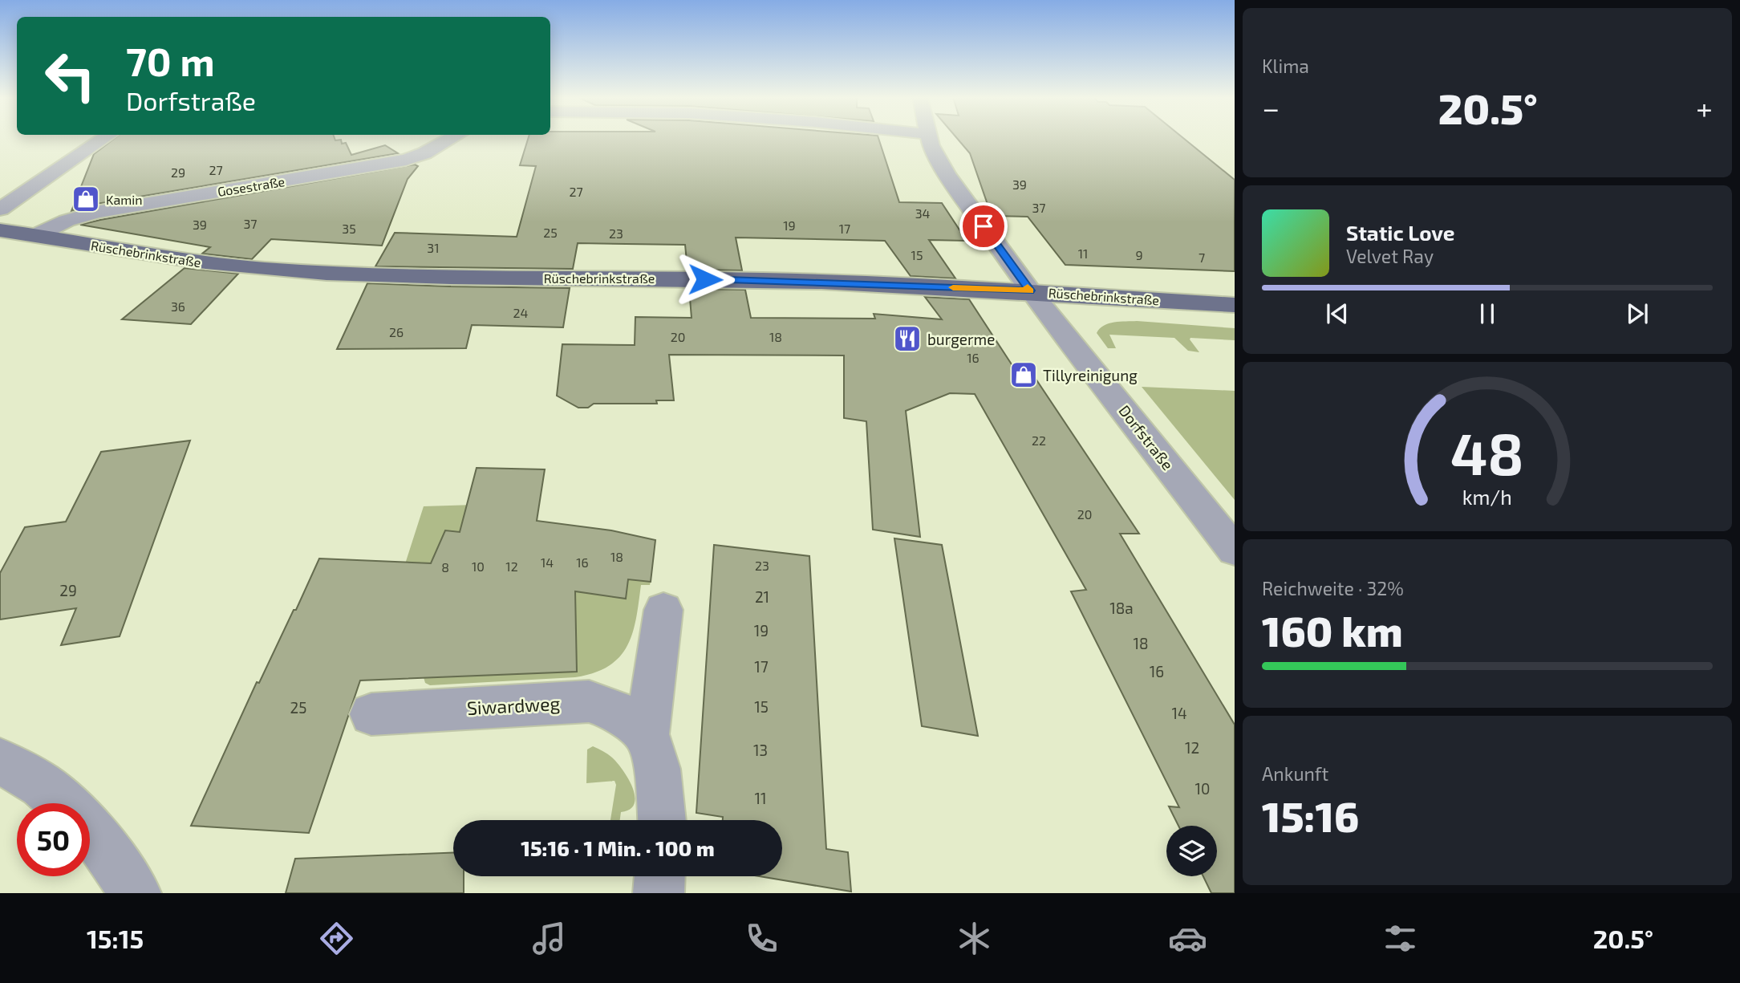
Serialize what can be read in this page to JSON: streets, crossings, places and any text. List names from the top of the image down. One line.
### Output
{"streets":{"main road":["Rüschebrinkstraße"],"street":["Gosestraße","Dorfstraße","Siwardweg"]},"crossings":[["Gosestraße","Rüschebrinkstraße"],["Rüschebrinkstraße","Dorfstraße"]],"places":{"shop":["Kamin","Tillyreinigung"],"restaurant":["burgerme"]},"house_numbers":["27","29","39","27","37","34","37","39","19","35","17","25","23","31","11","15","9","7","36","24","26","20","18","16","22","20","18","14","16","23","10","12","8","29","21","18a","19","18","17","16","15","25","14","12","13","10","11"],"page":{"tile":["Klima",["Reichweite · 32%","160 km"],["Ankunft","15:16"]],"turn":["70 m","Dorfstraße"],"heat":["−","20.5°","+"],"song":["Static Love","Velvet Ray"],"limit":"50","trip":"15:16 · 1 Min. · 100 m","tabs":["15:15","20.5°"],"gauge":["48","km/h"]}}
